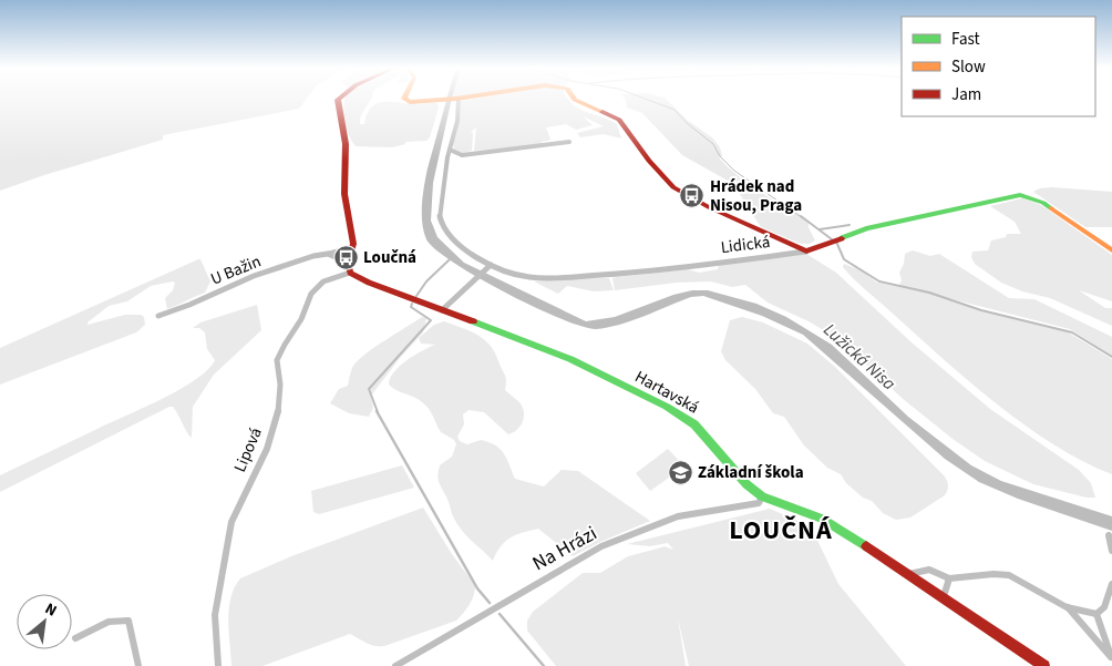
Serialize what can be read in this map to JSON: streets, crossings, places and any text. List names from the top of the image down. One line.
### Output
{"streets":{"street":["Lidická","U Bažin","Hartavská","Lipová","Na Hrázi"]},"crossings":[["Hartavská","Lipová"],["Hartavská","Na Hrázi"]],"districts":["LOUČNÁ"],"water":["Lužická Nisa"],"places":{"bus stop":["Hrádek nad Nisou, Praga","Loučná"],"school or university":["Základní škola"]},"legend":["Fast","Slow","Jam"],"north":"top right"}
